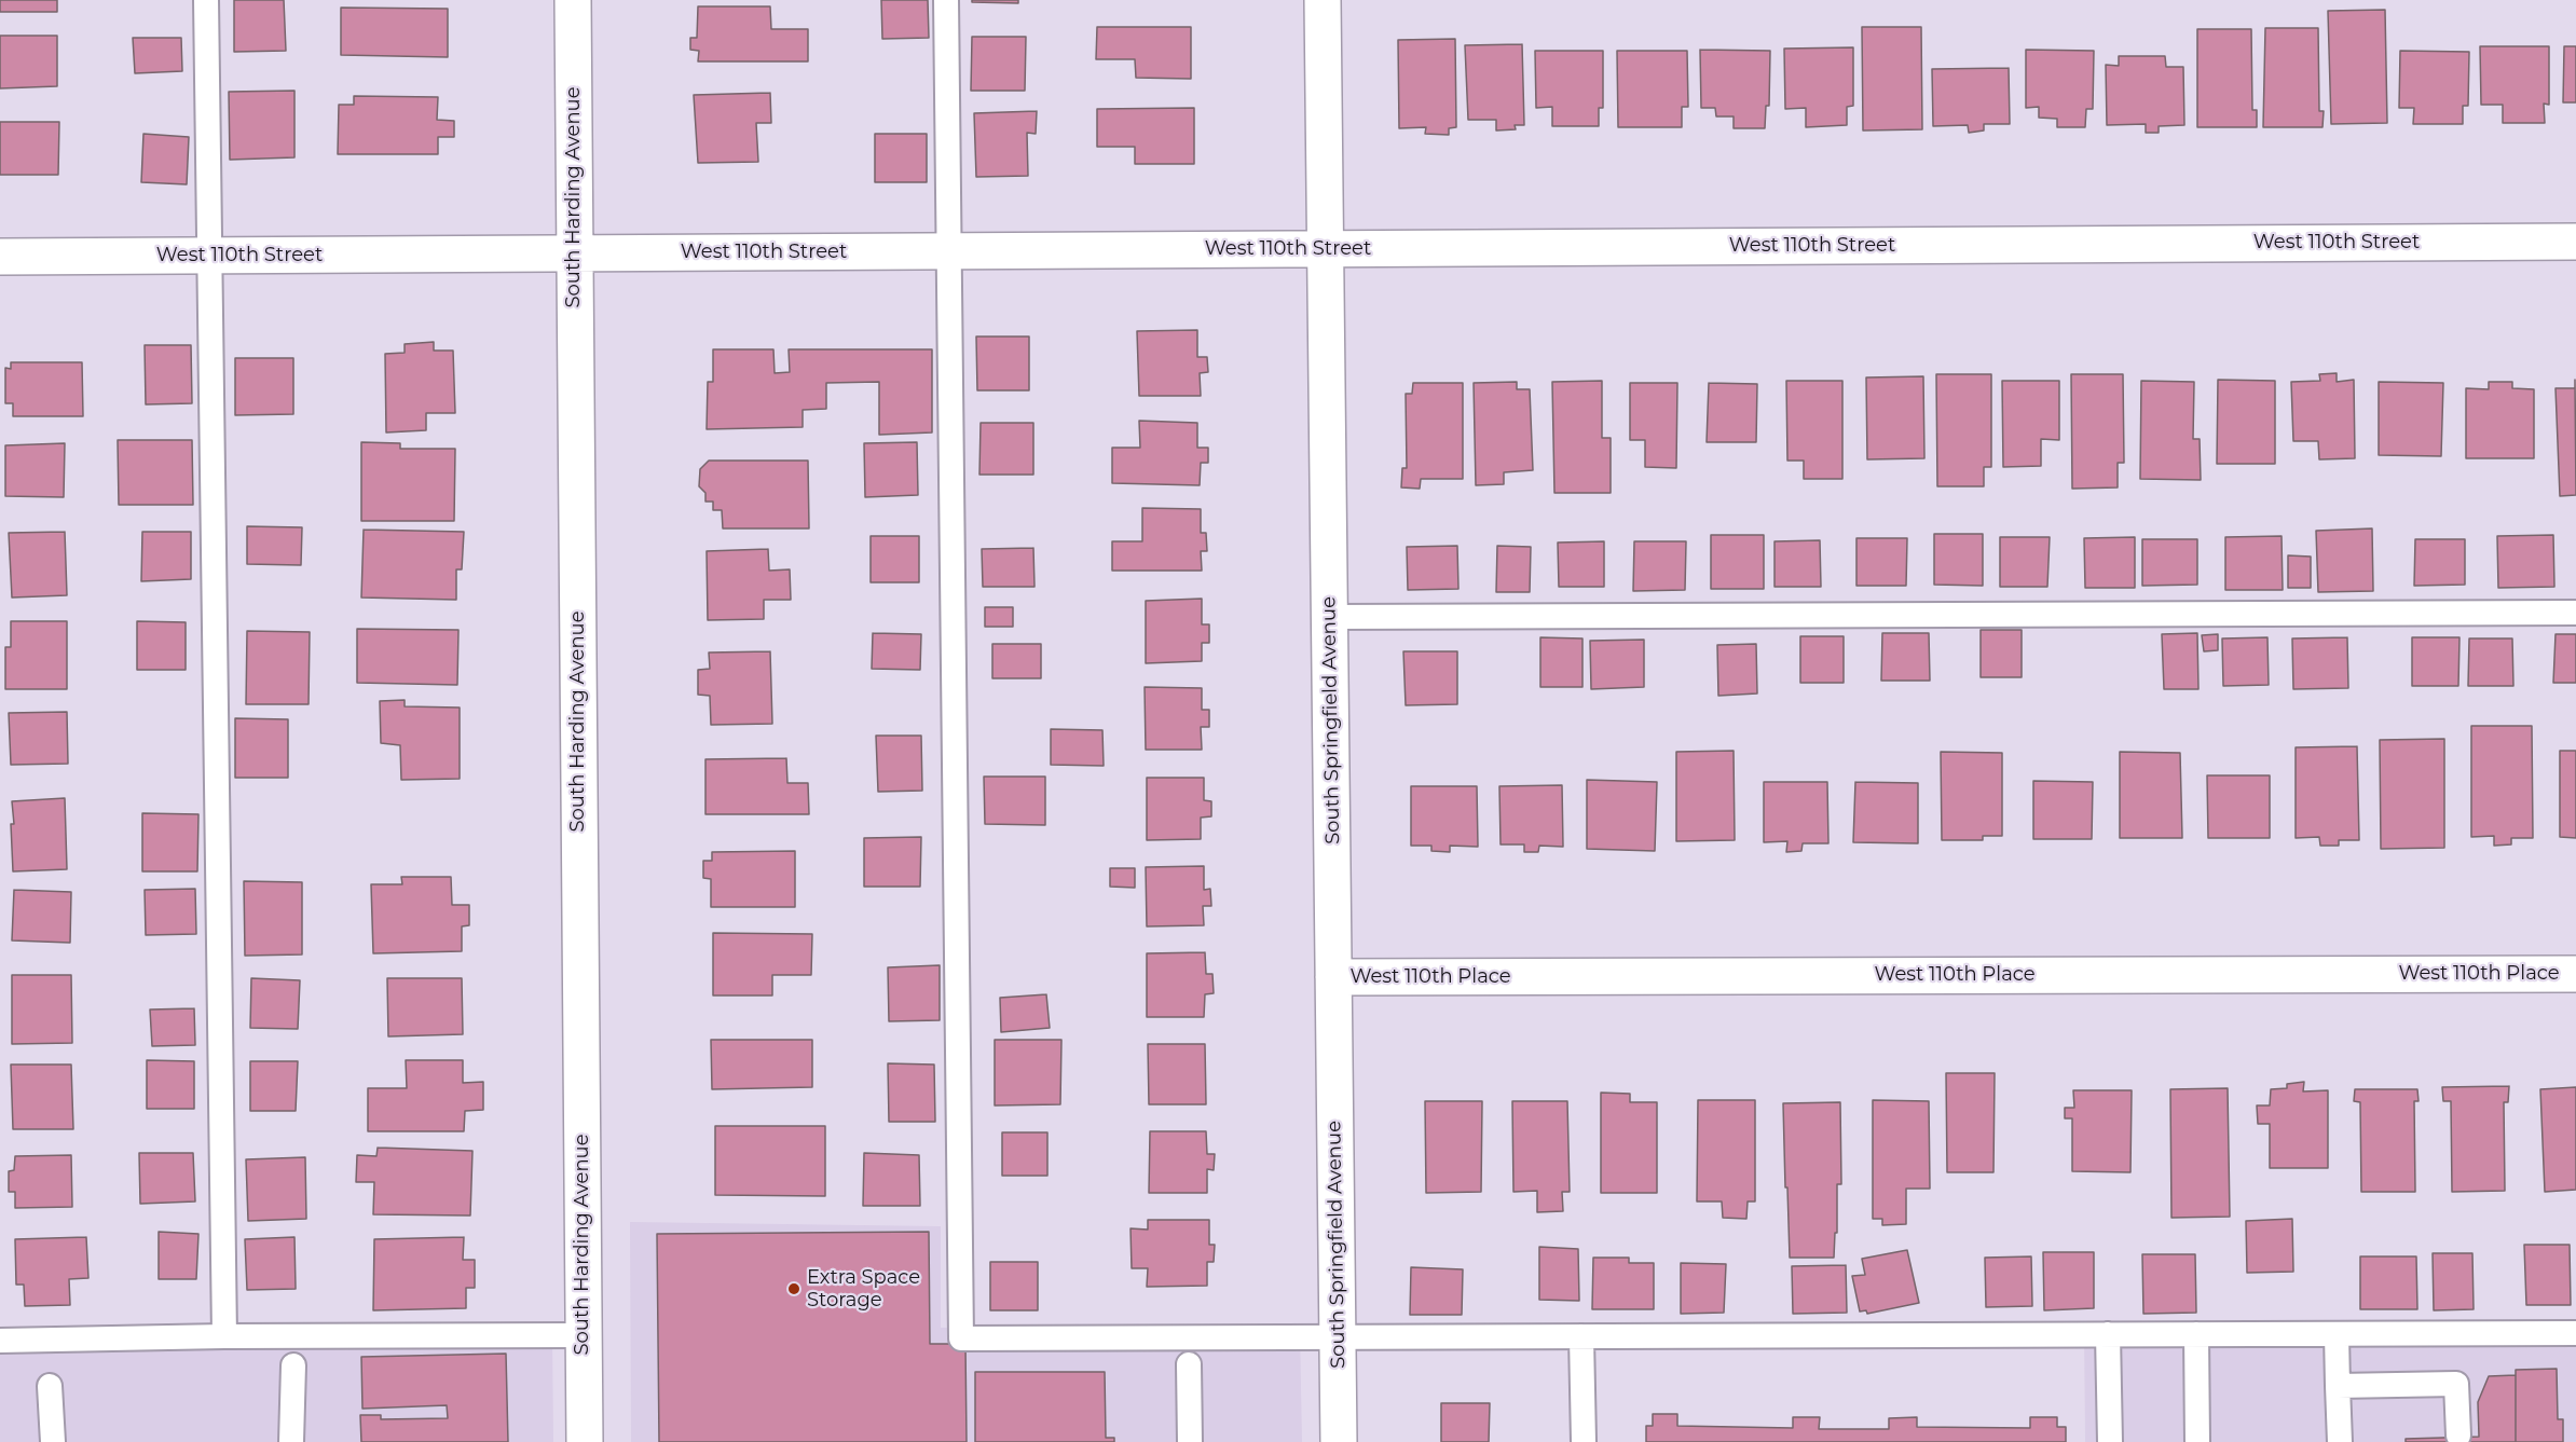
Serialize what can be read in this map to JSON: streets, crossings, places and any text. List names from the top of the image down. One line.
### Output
{"streets":{"street":["South Harding Avenue","West 110th Street","South Springfield Avenue","West 110th Place"]},"crossings":[["South Harding Avenue","West 110th Street"],["West 110th Street","South Springfield Avenue"],["South Springfield Avenue","West 110th Place"]],"places":["Extra Space Storage"]}
